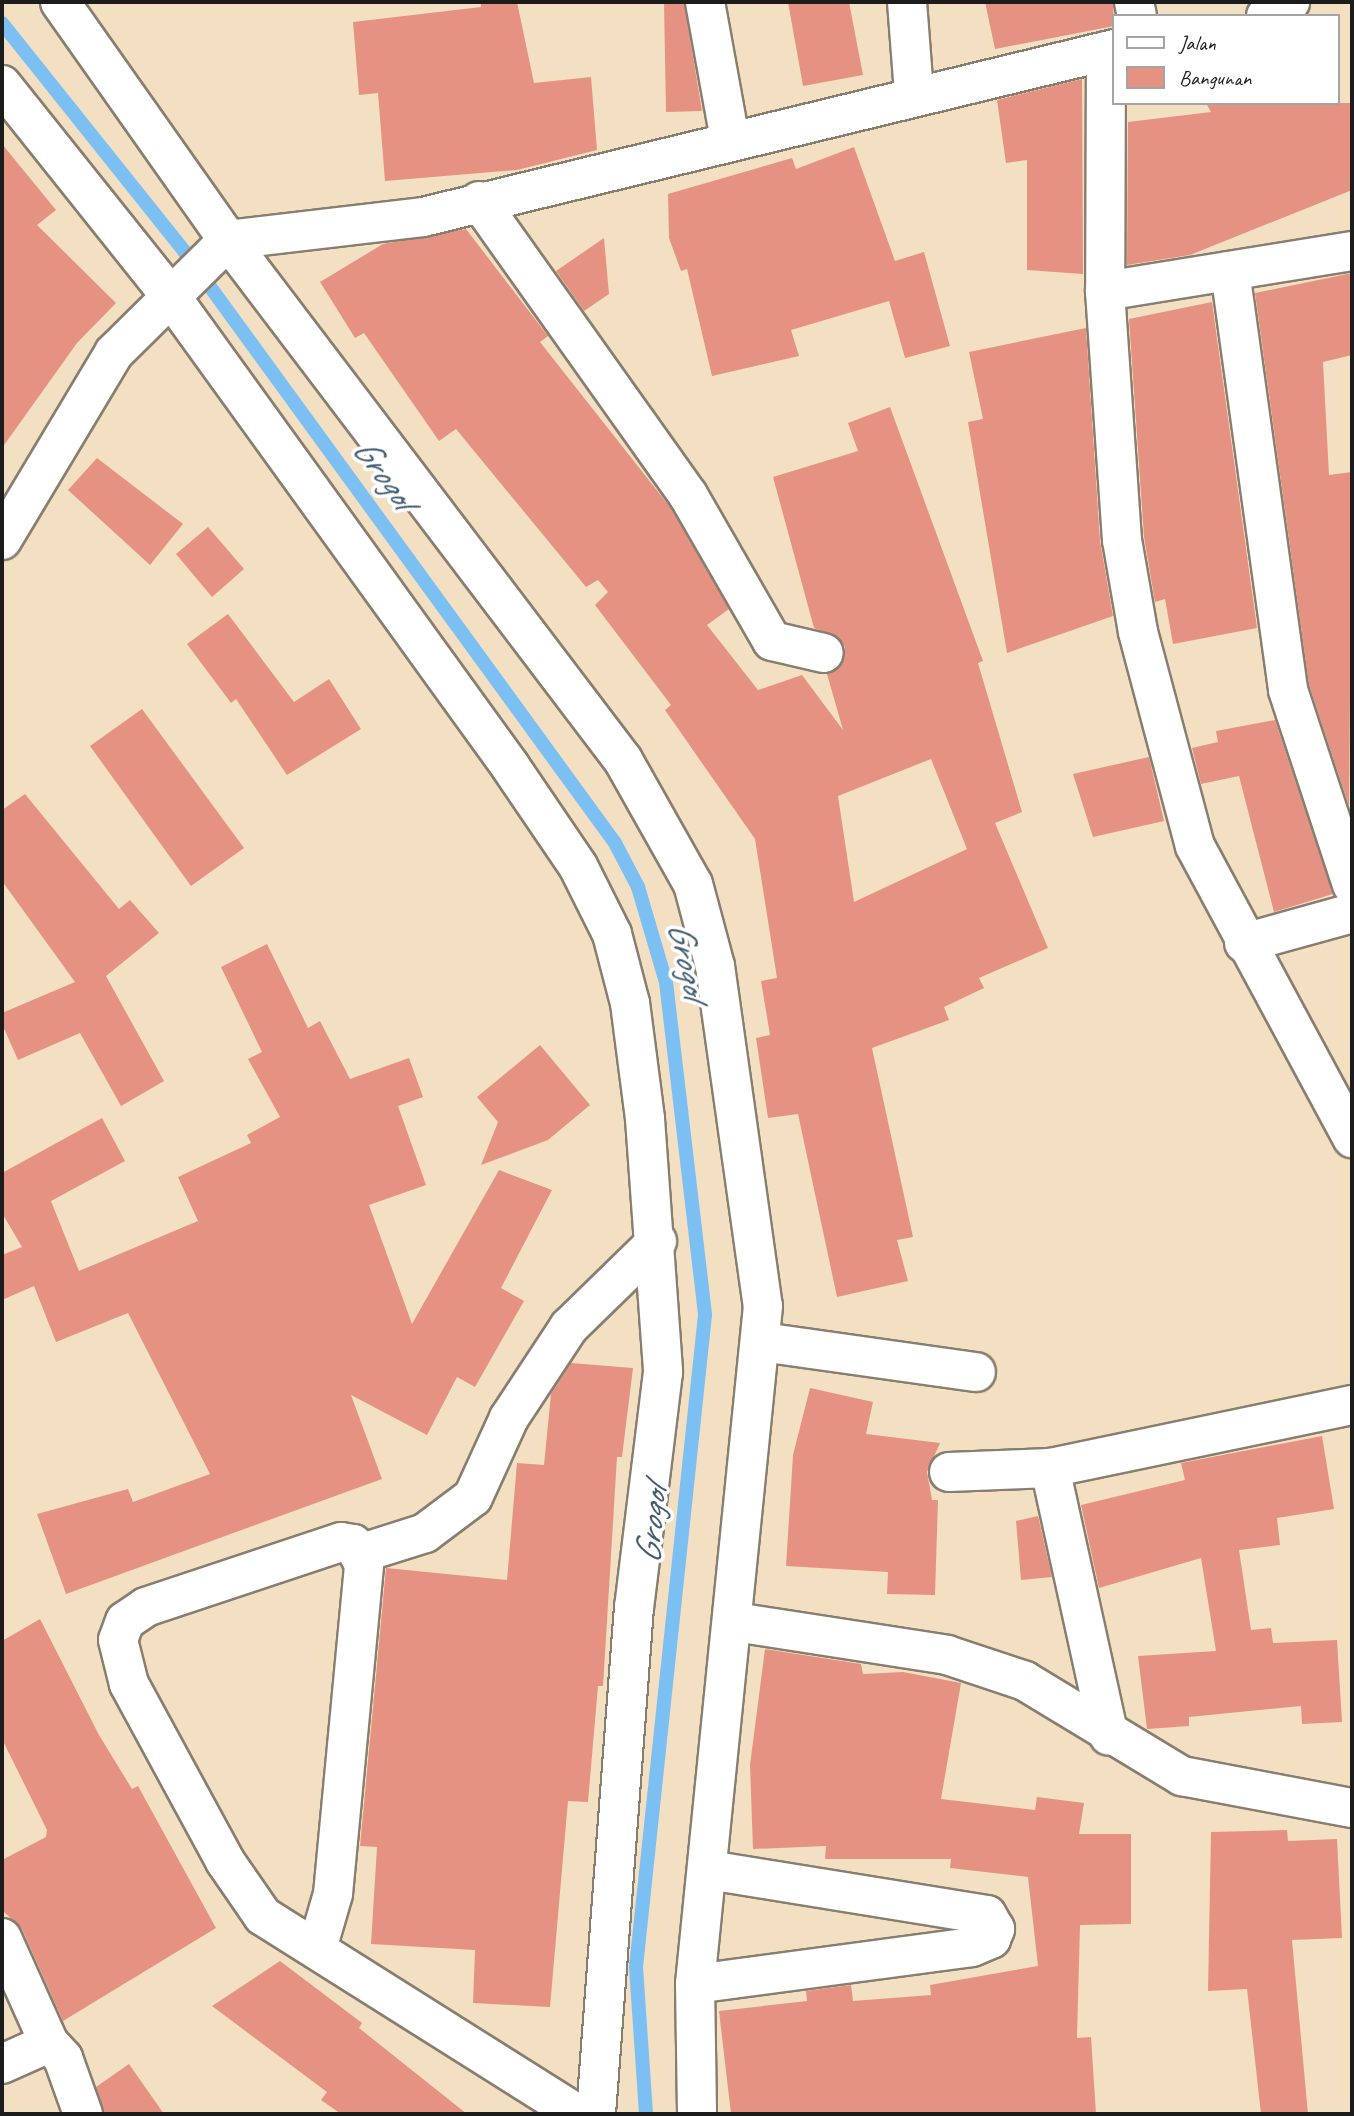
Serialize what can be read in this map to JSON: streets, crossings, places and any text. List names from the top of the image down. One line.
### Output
{"water":["Grogol"],"legend":["Jalan","Bangunan"]}
